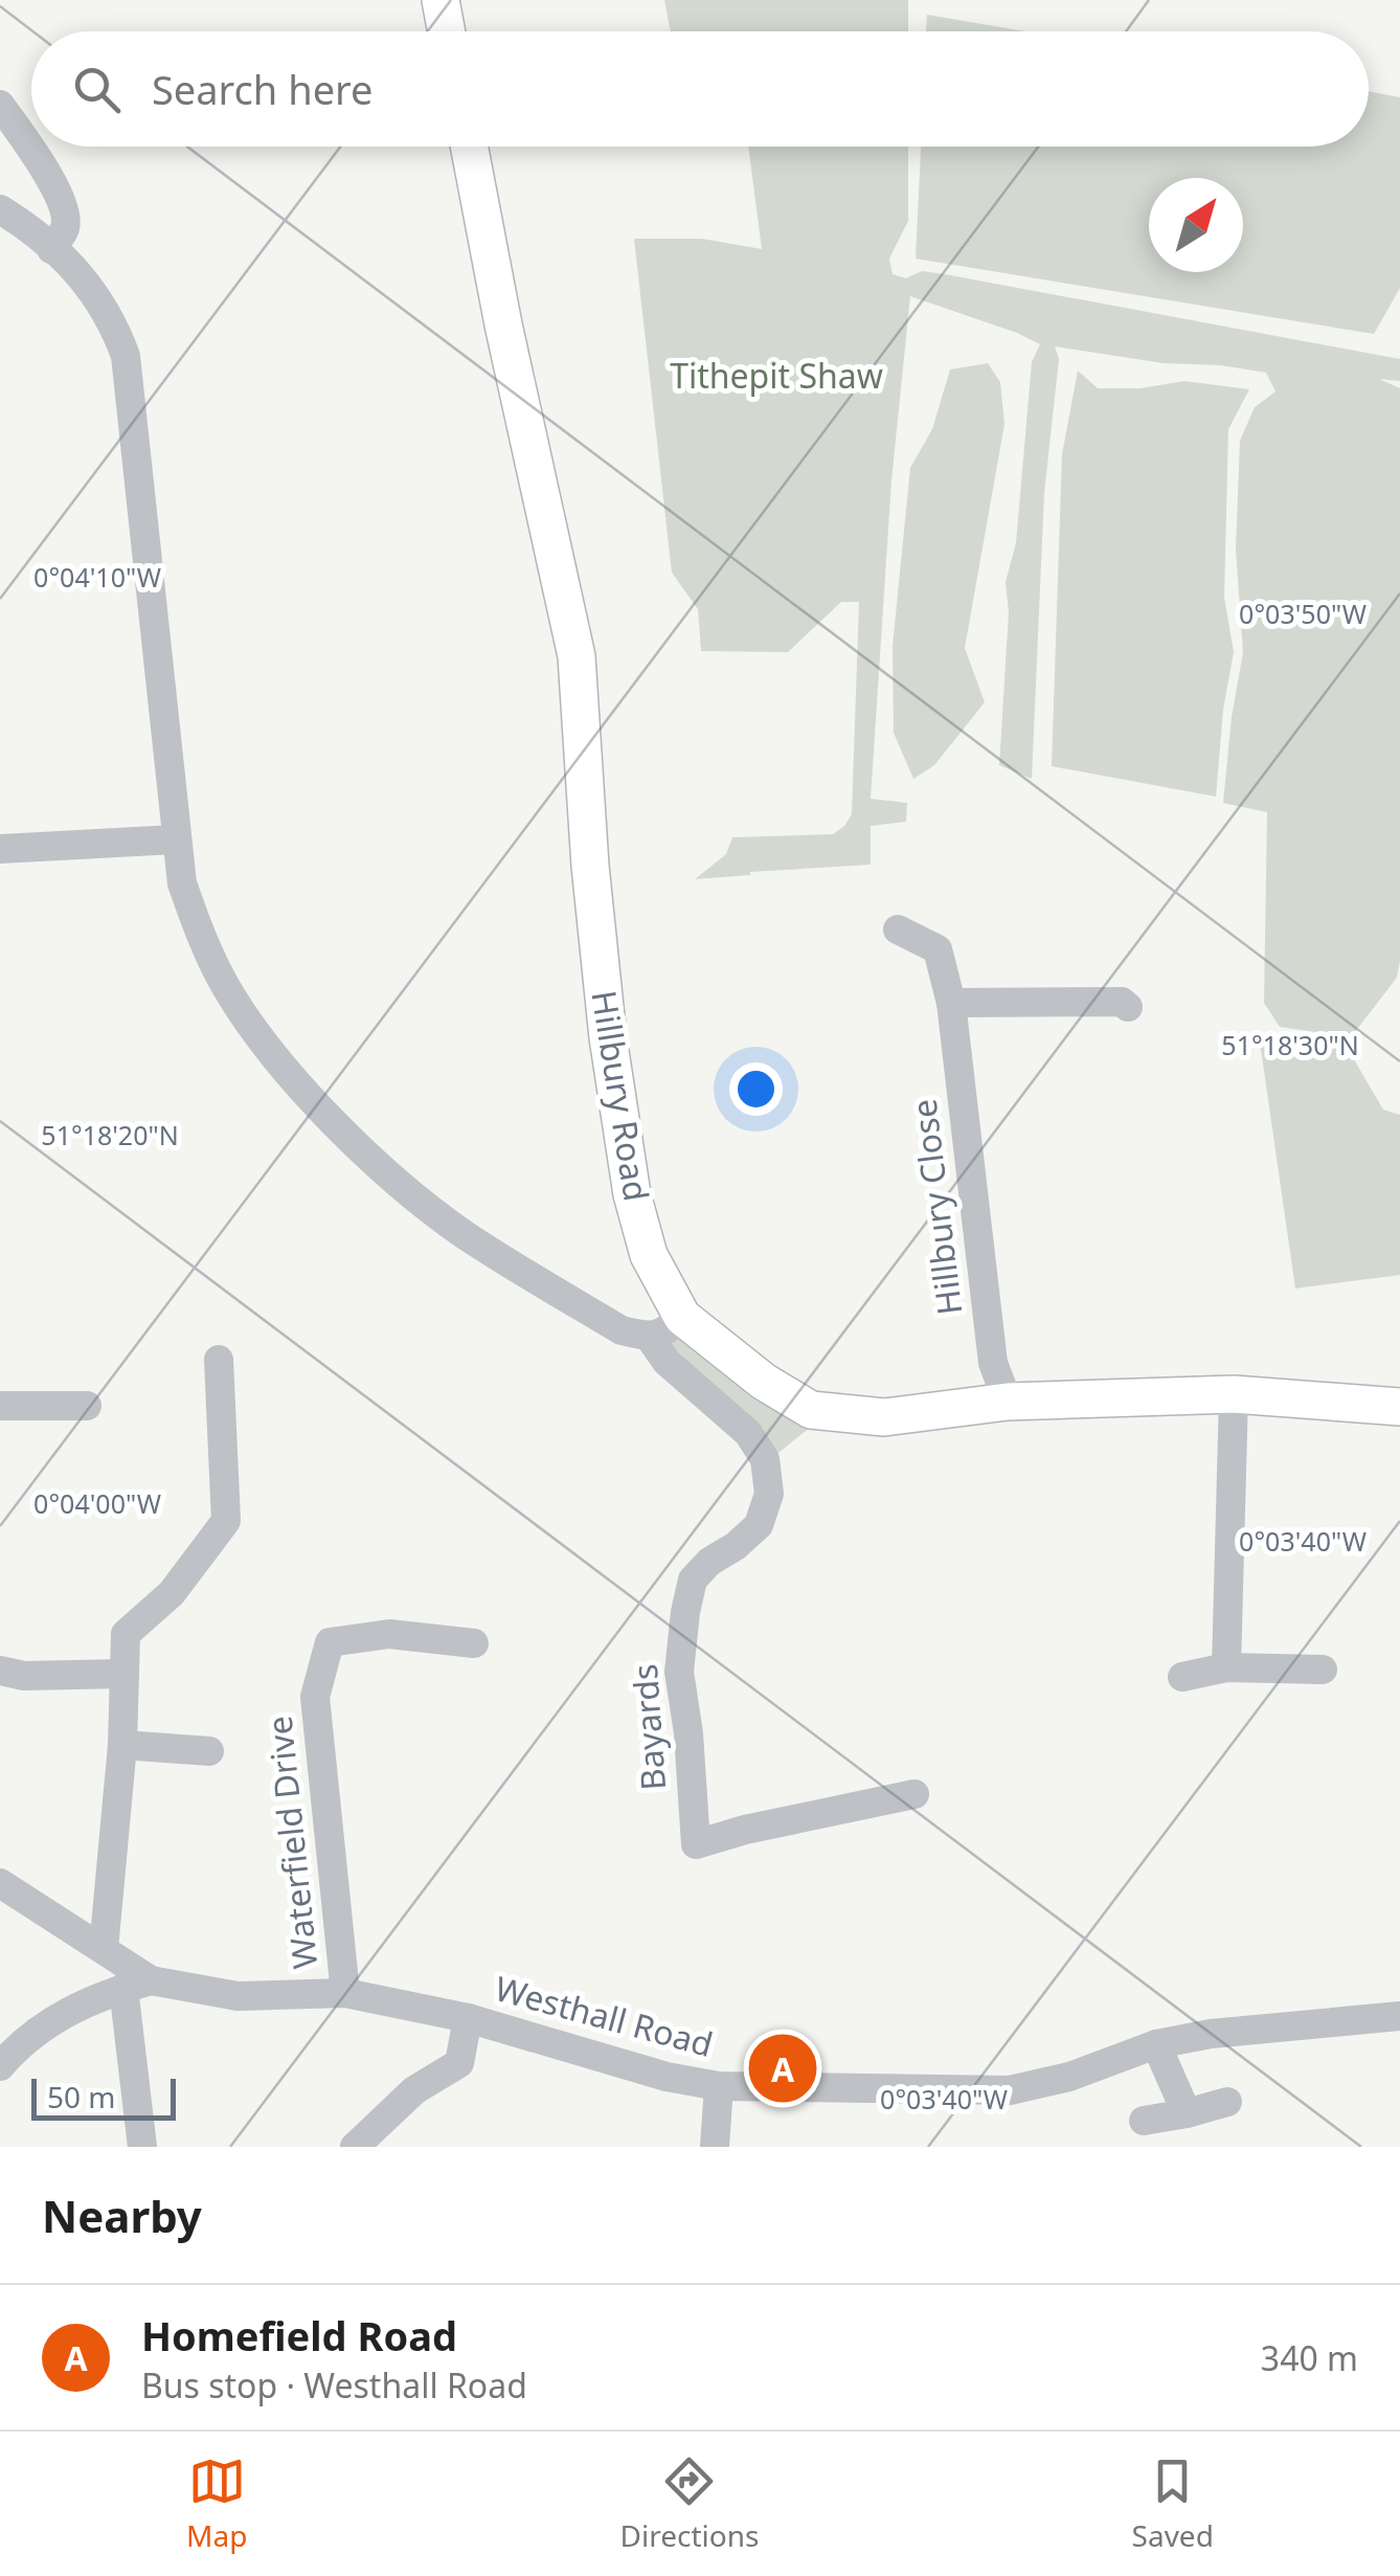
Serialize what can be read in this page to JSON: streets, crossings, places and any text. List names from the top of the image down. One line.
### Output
{"streets":{"main road":["Hillbury Road"],"street":["Hillbury Close","Bayards","Waterfield Drive","Westhall Road"]},"crossings":[["Hillbury Road","Hillbury Close"],["Waterfield Drive","Westhall Road"]],"parks":["Tithepit Shaw"],"scale_bar":"50 m","north":"top right","page":{"search":"Search here","pins":"A","scale":"50 m","heading":"Nearby","list":[{"mark":"A","name":"Homefield Road","note":"Bus stop · Westhall Road","value":"340 m"}],"nav":["Map","Directions","Saved"]},"coordinates":["0°04'10\"W","0°03'50\"W","51°18'30\"N","51°18'20\"N","0°04'00\"W","0°03'40\"W"]}
